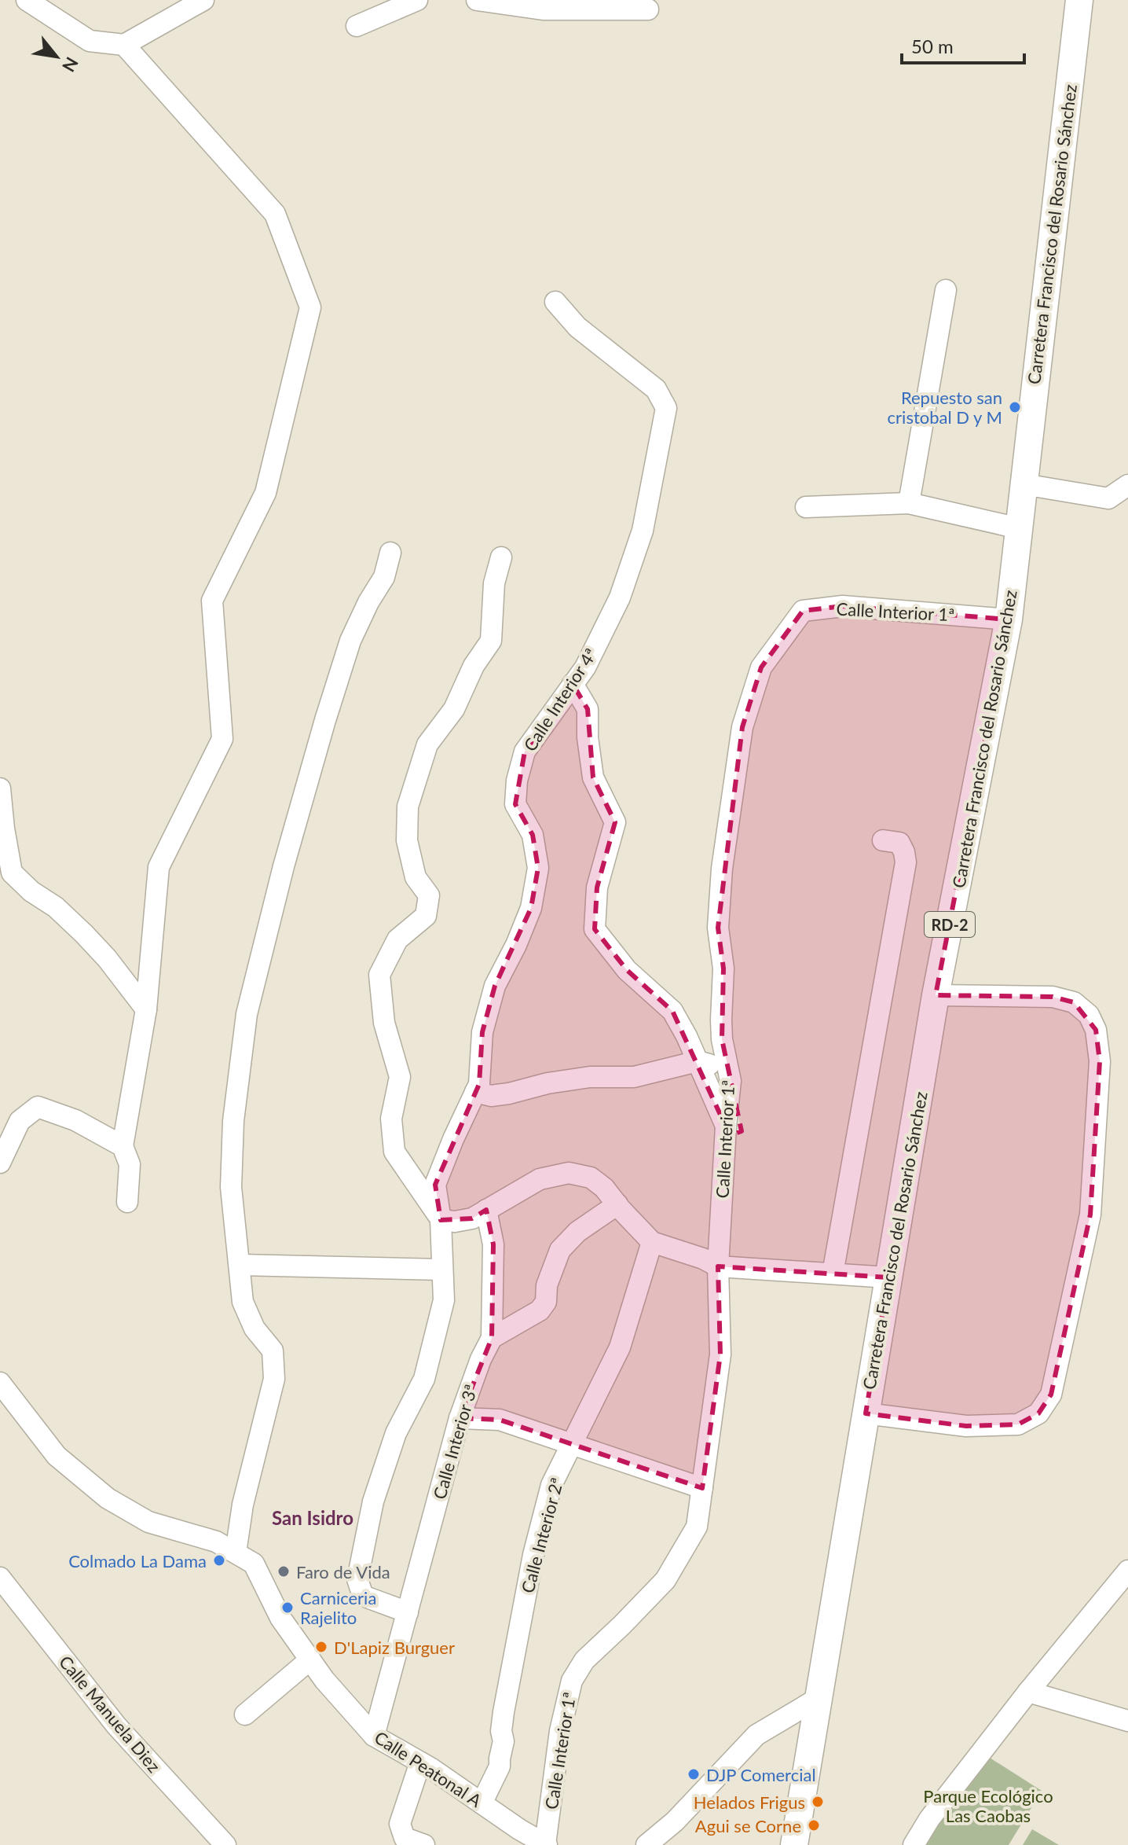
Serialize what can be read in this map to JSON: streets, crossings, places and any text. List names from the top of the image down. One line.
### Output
{"streets":{"main road":["Carretera Francisco del Rosario Sánchez","RD-2"],"street":["Calle Interior 1ª","Calle Interior 4ª","Calle Interior 3ª","Calle Interior 2ª","Calle Manuela Diez","Calle Peatonal A"]},"crossings":[["Carretera Francisco del Rosario Sánchez","Calle Interior 1ª"],["Calle Interior 1ª","Calle Peatonal A"],["Calle Interior 4ª","Calle Interior 3ª"],["Calle Interior 3ª","Calle Peatonal A"],["Calle Interior 2ª","Calle Peatonal A"]],"districts":["San Isidro"],"parks":["Parque Ecológico Las Caobas"],"places":["Repuesto san cristobal D y M","Colmado La Dama","Faro de Vida","Carniceria Rajelito","D'Lapiz Burguer","DJP Comercial","Helados Frigus","Agui se Corne"],"scale_bar":"50 m","north":"bottom right"}
